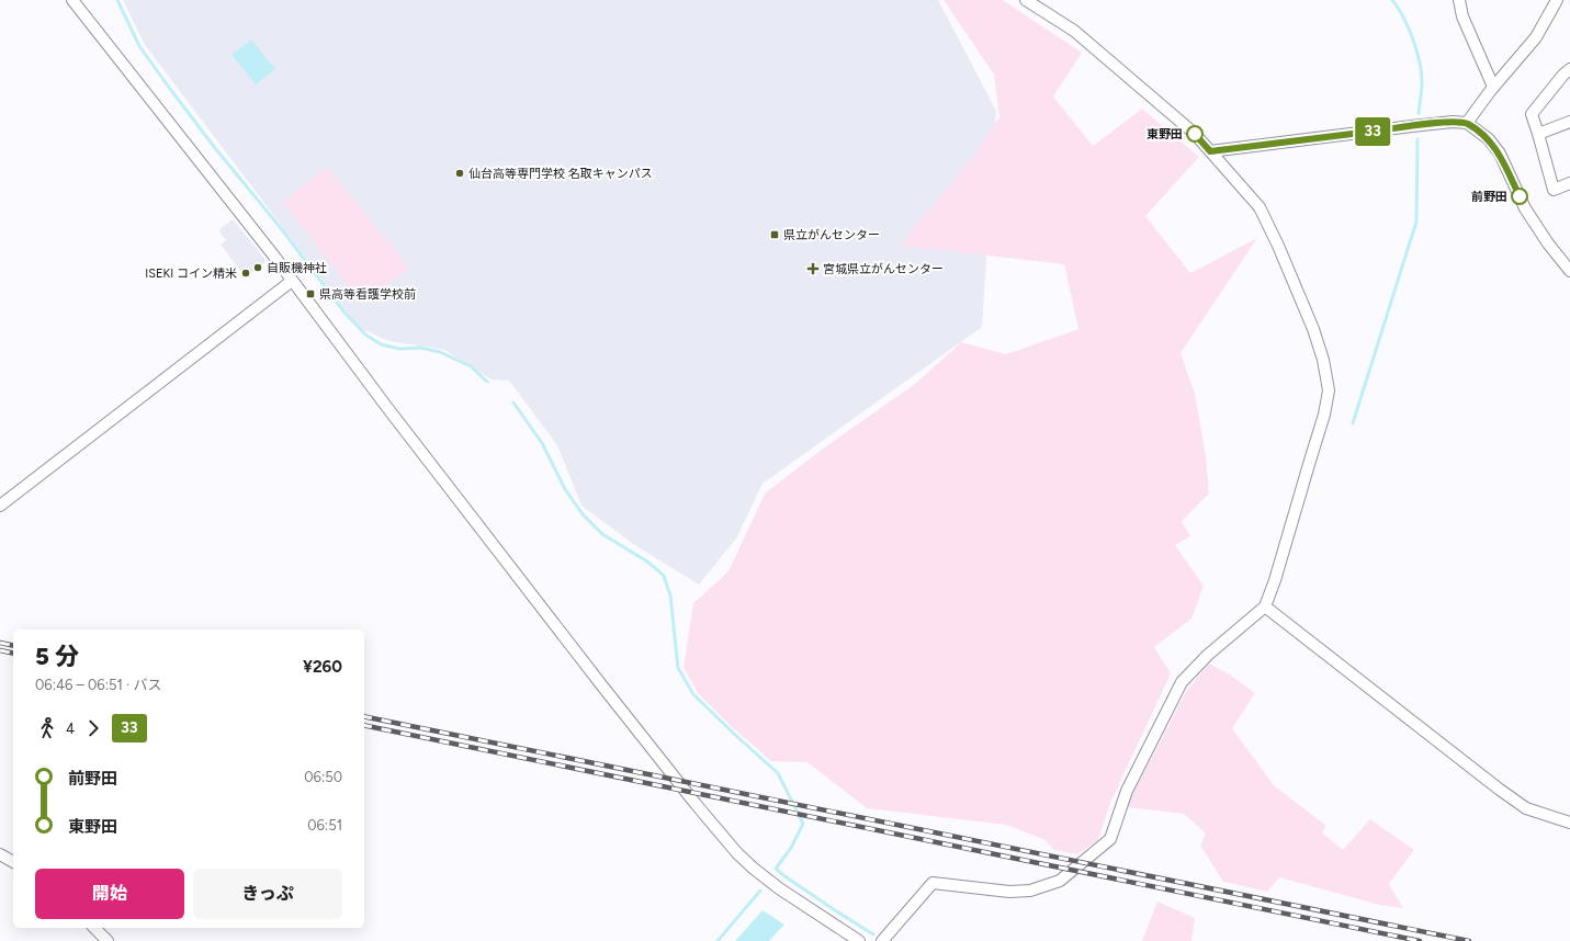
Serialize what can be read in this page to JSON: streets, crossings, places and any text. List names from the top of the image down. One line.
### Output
{"places":{"other":["東野田","仙台高等専門学校 名取キャンパス","前野田","自販機神社","ISEKI コイン精米"],"transit":["県立がんセンター","県高等看護学校前"],"health":["宮城県立がんセンター"]},"lines":["bus line 33"],"page":{"on_map":"33","heading":["5 分","06:46 – 06:51 · バス","¥260"],"legs":["4","33"],"list":[{"name":"前野田","value":"06:50"},{"name":"東野田","value":"06:51"}],"buttons":["開始","きっぷ"]}}
